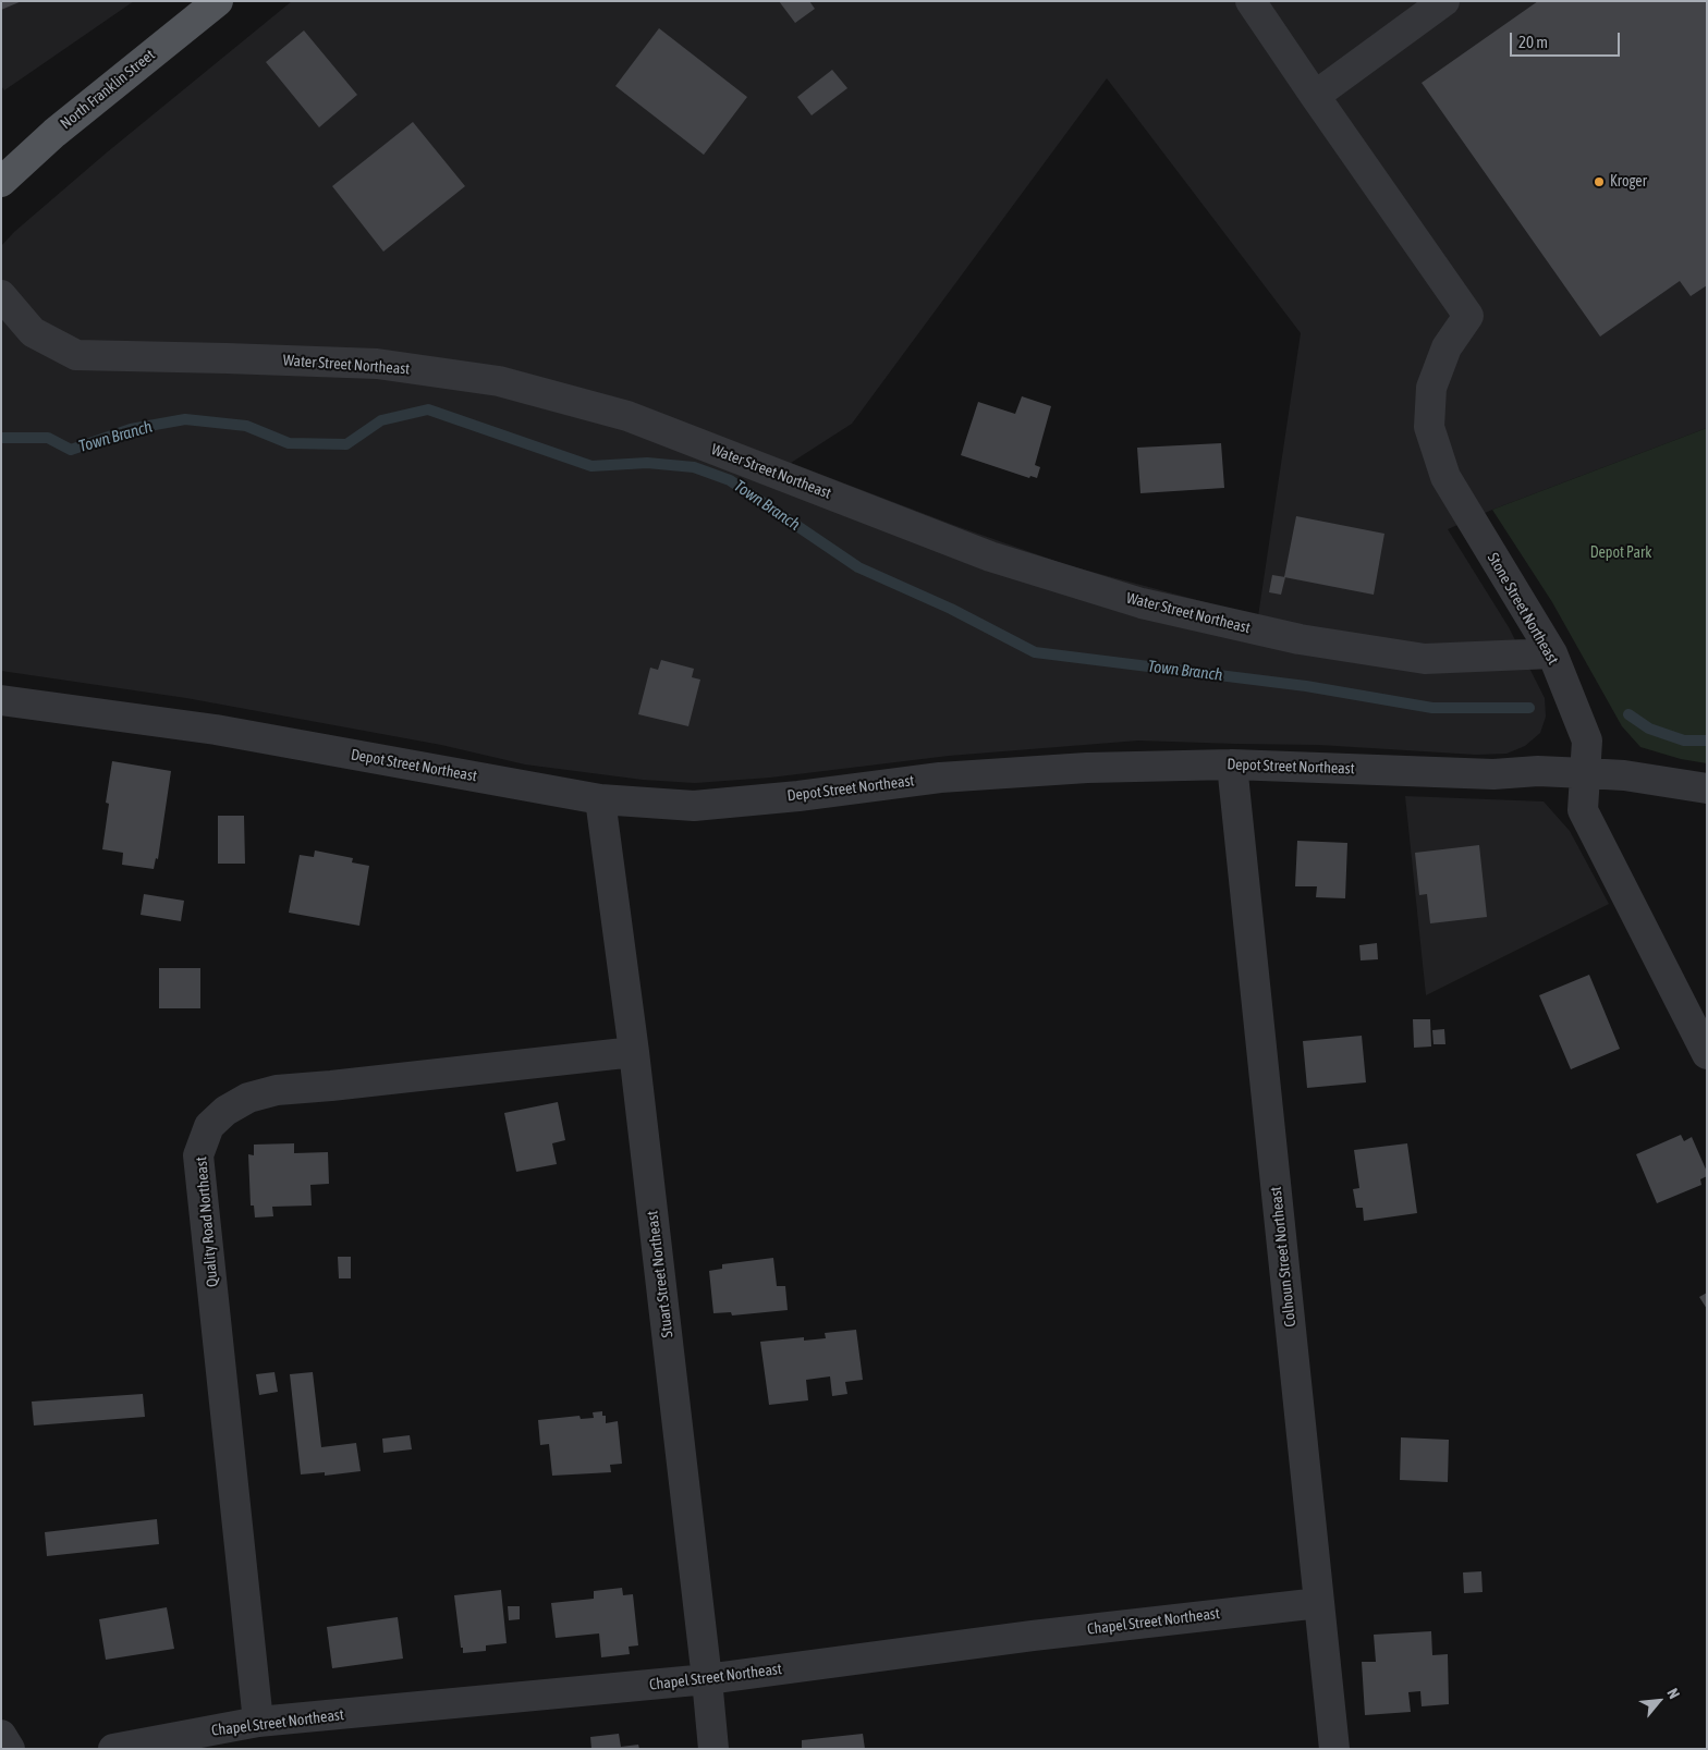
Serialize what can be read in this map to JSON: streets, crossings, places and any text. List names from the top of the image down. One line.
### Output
{"streets":{"main road":["North Franklin Street"],"street":["Water Street Northeast","Stone Street Northeast","Depot Street Northeast","Quality Road Northeast","Colhoun Street Northeast","Stuart Street Northeast","Chapel Street Northeast"]},"crossings":[["Water Street Northeast","Stone Street Northeast"],["Stone Street Northeast","Depot Street Northeast"],["Depot Street Northeast","Colhoun Street Northeast"],["Depot Street Northeast","Stuart Street Northeast"],["Quality Road Northeast","Stuart Street Northeast"],["Quality Road Northeast","Chapel Street Northeast"],["Colhoun Street Northeast","Chapel Street Northeast"],["Stuart Street Northeast","Chapel Street Northeast"]],"water":["Town Branch"],"parks":["Depot Park"],"places":["Kroger"],"scale_bar":"20 m","north":"top right"}
